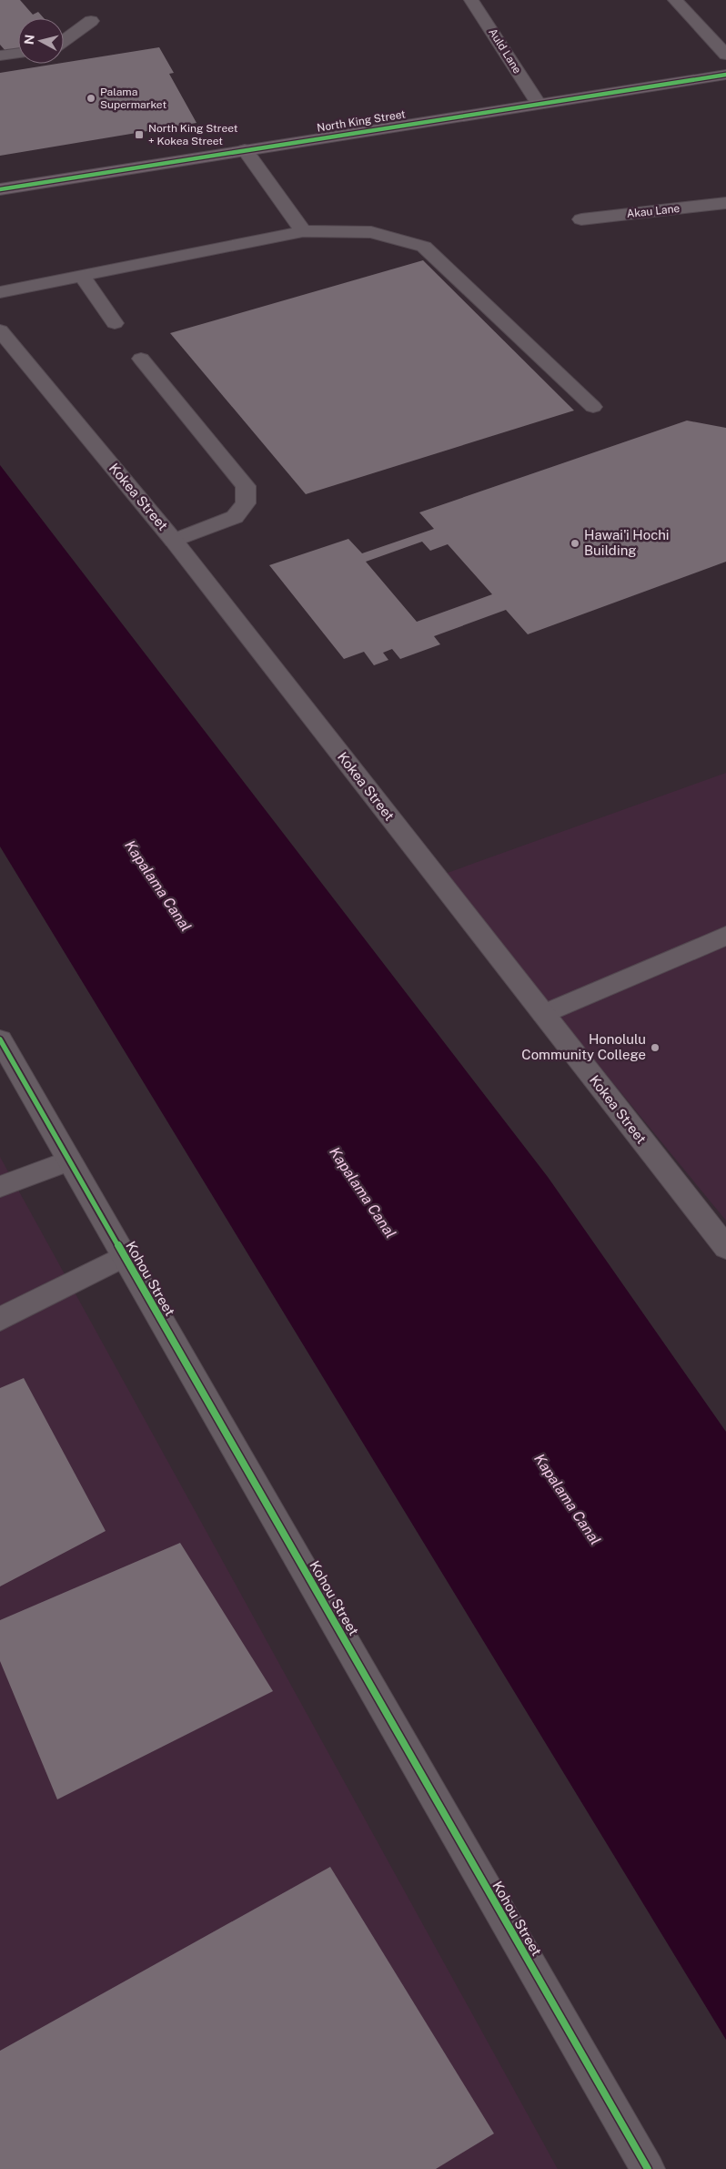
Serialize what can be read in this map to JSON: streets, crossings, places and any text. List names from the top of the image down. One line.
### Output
{"streets":{"main road":["North King Street"],"street":["Auld Lane","Akau Lane","Kokea Street","Kohou Street"]},"crossings":[["Auld Lane","North King Street"]],"water":["Kapalama Canal"],"places":{"other":["Palama Supermarket","Hawai'i Hochi Building","Honolulu Community College"],"transit":["North King Street + Kokea Street"]},"north":"left"}
